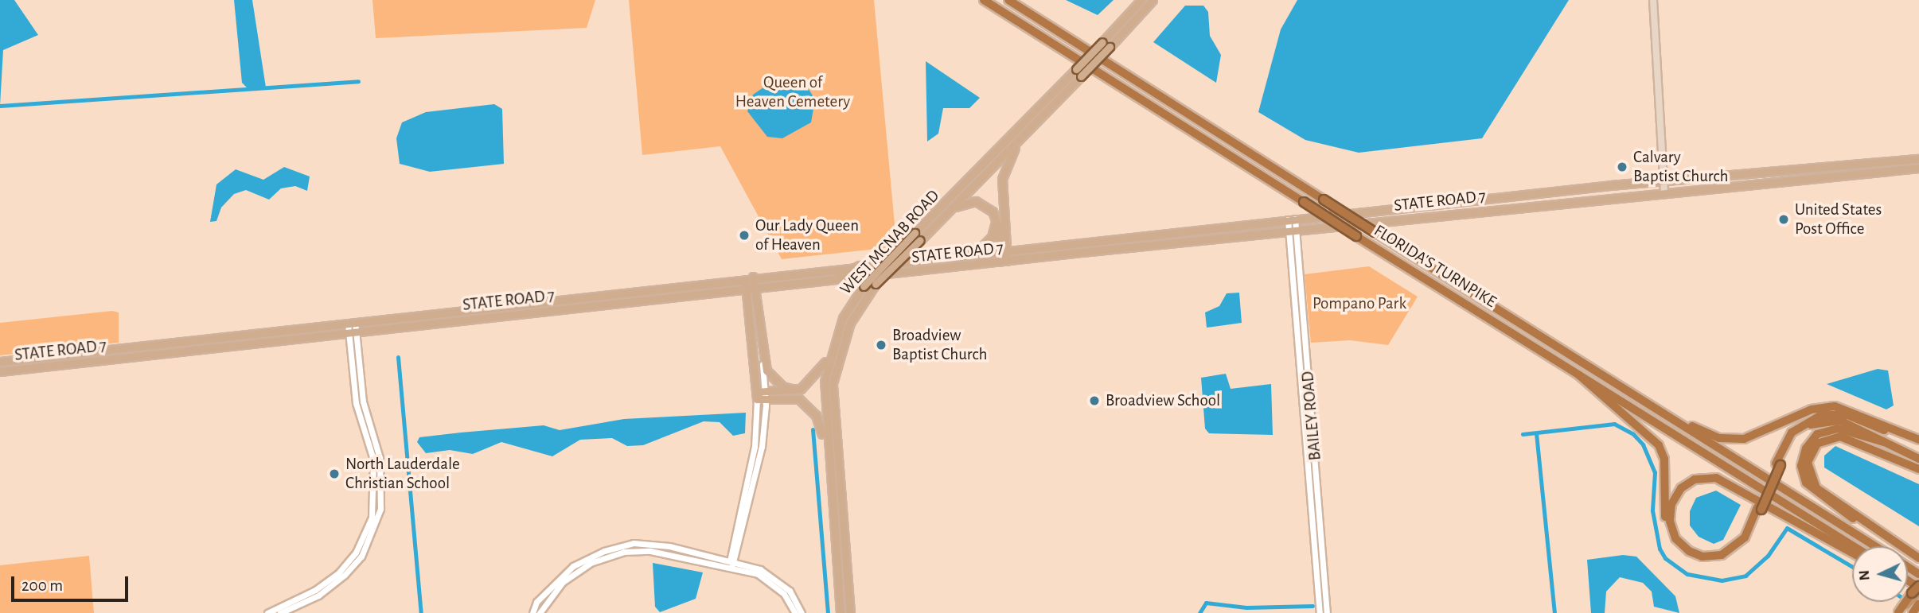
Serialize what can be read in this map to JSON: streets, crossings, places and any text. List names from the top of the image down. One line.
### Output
{"streets":{"highway":["FLORIDA'S TURNPIKE"],"main road":["STATE ROAD 7","WEST MCNAB ROAD"],"street":["BAILEY ROAD"]},"crossings":[["STATE ROAD 7","BAILEY ROAD"]],"parks":["Queen of Heaven Cemetery","Pompano Park"],"places":["Calvary Baptist Church","United States Post Office","Our Lady Queen of Heaven","Broadview Baptist Church","Broadview School","North Lauderdale Christian School"],"scale_bar":"200 m","north":"left"}
